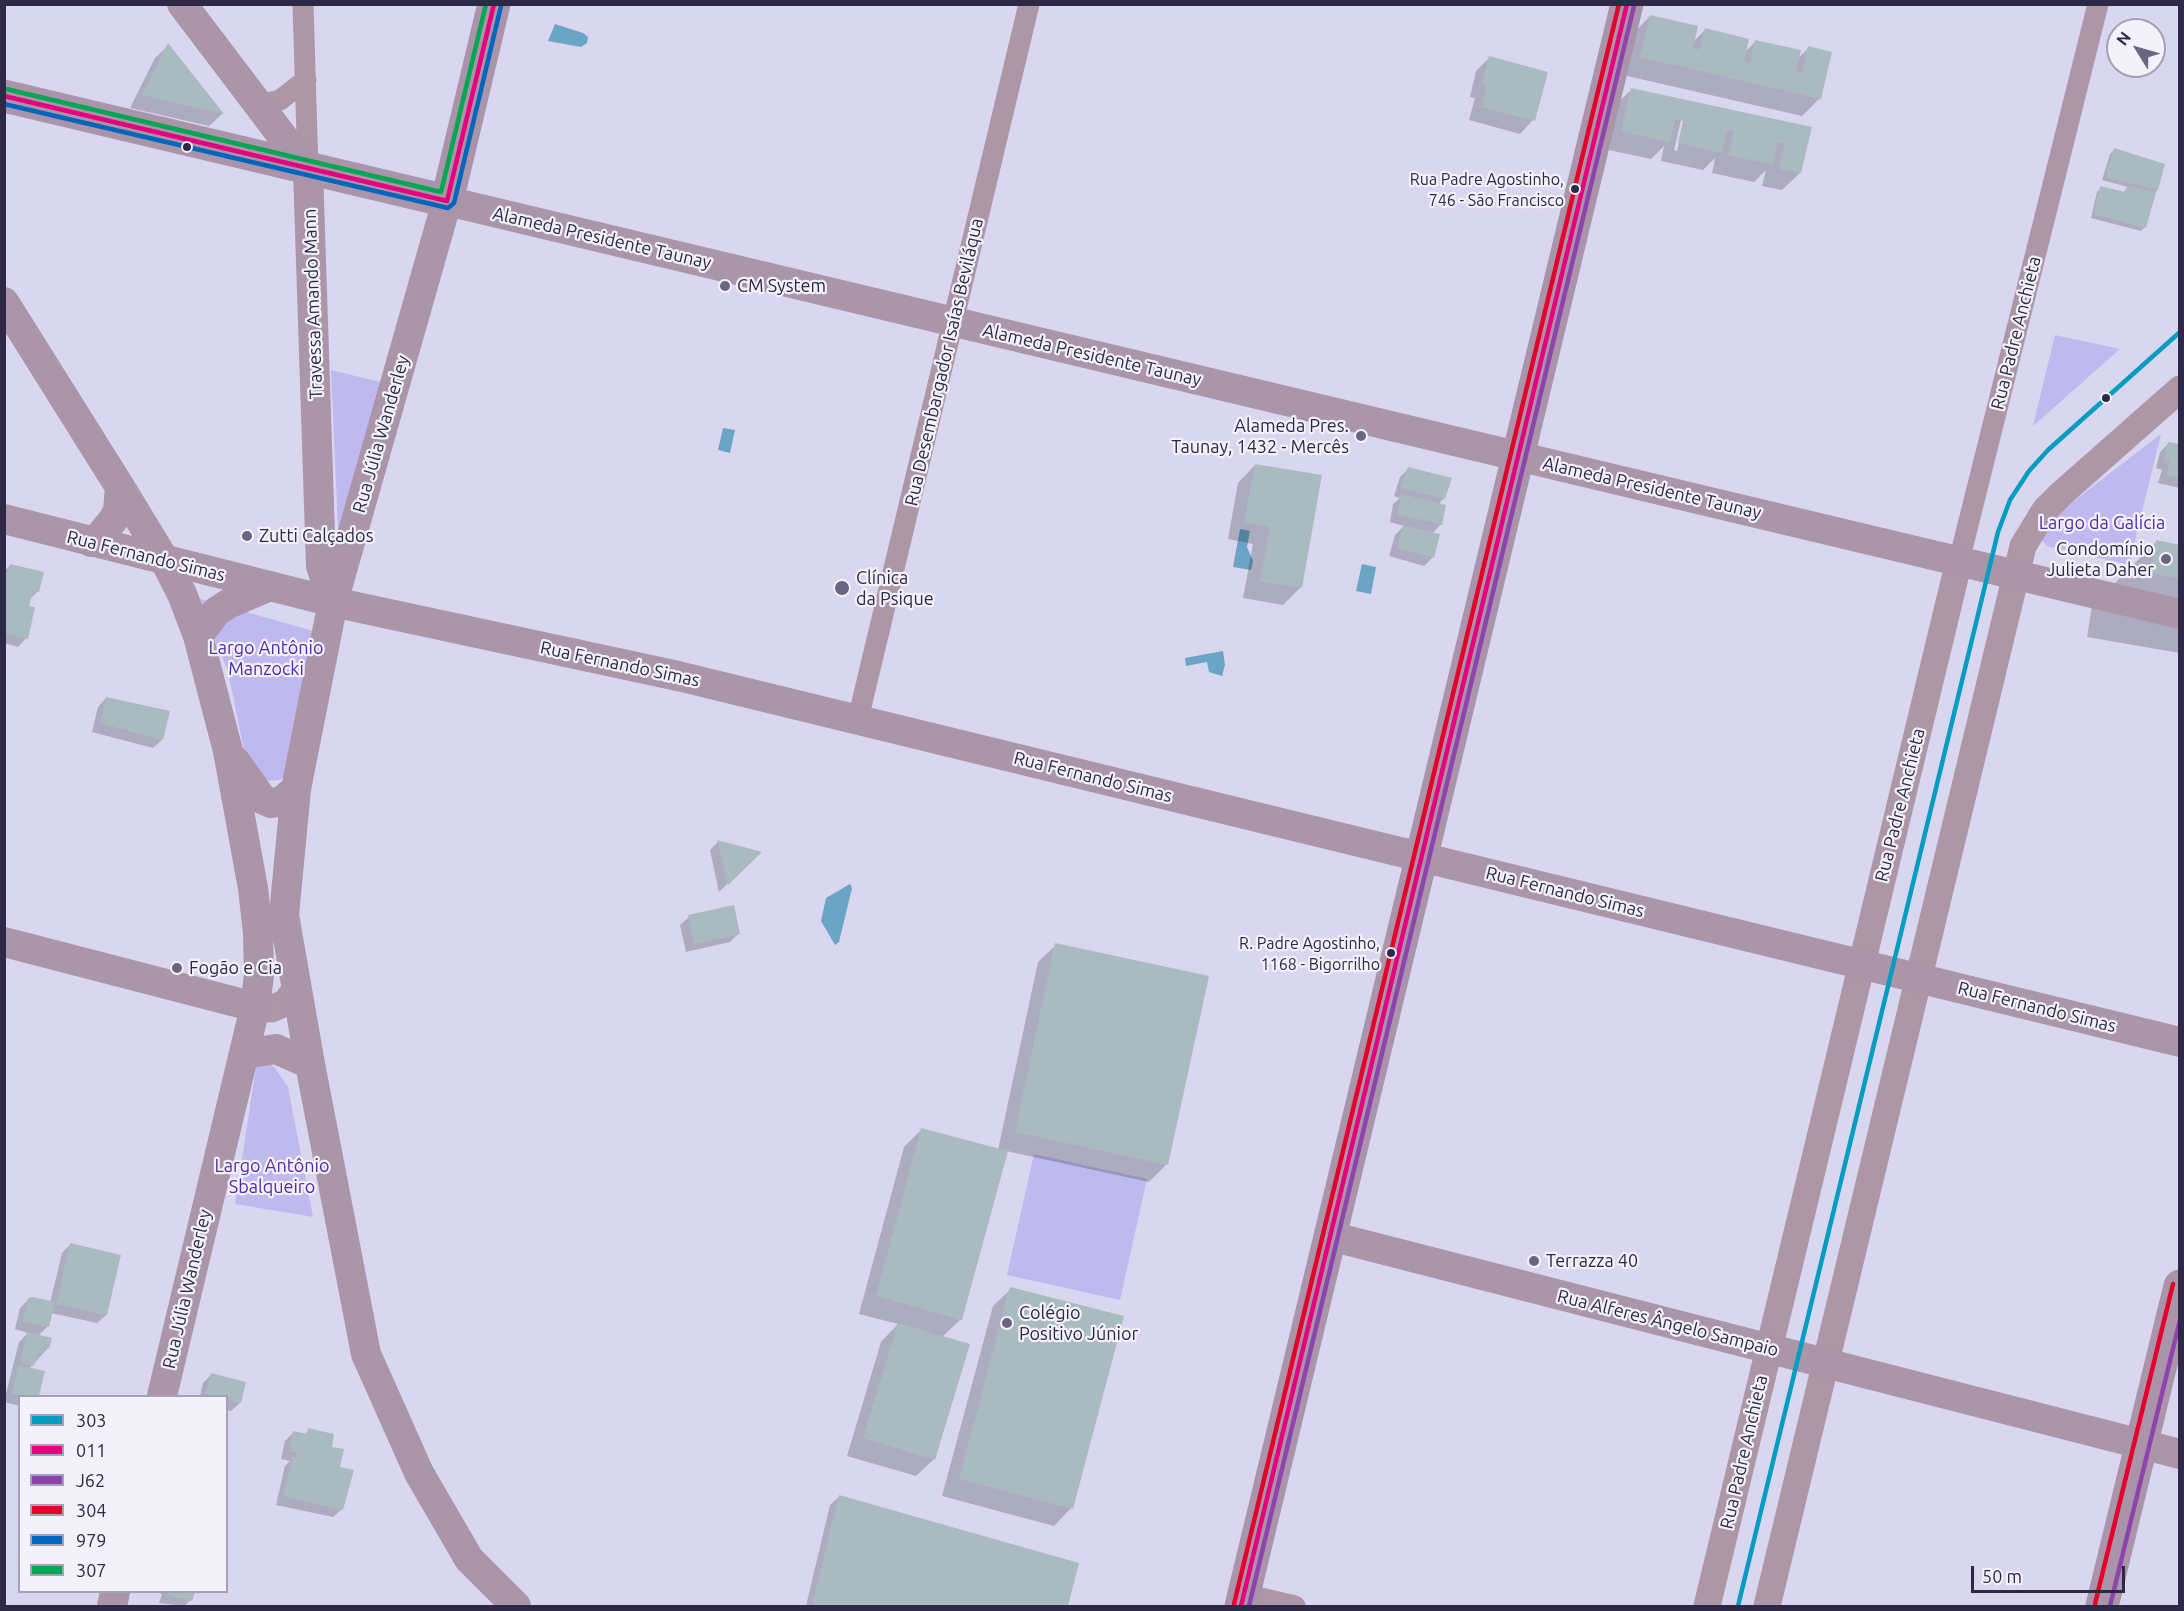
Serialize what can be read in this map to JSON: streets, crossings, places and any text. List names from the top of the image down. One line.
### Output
{"streets":{"main road":["Alameda Presidente Taunay","Travessa Amando Mann","Rua Júlia Wanderley","Rua Fernando Simas","Rua Alferes Ângelo Sampaio"],"street":["Rua Padre Anchieta","Rua Desembargador Isaías Beviláqua"]},"crossings":[["Alameda Presidente Taunay","Travessa Amando Mann"],["Alameda Presidente Taunay","Rua Padre Anchieta"],["Alameda Presidente Taunay","Rua Desembargador Isaías Beviláqua"],["Alameda Presidente Taunay","Rua Júlia Wanderley"],["Travessa Amando Mann","Rua Júlia Wanderley"],["Travessa Amando Mann","Rua Fernando Simas"],["Rua Padre Anchieta","Rua Fernando Simas"],["Rua Padre Anchieta","Rua Alferes Ângelo Sampaio"],["Rua Desembargador Isaías Beviláqua","Rua Fernando Simas"],["Rua Júlia Wanderley","Rua Fernando Simas"]],"parks":["Largo da Galícia","Largo Antônio Manzocki","Largo Antônio Sbalqueiro"],"places":["Rua Padre Agostinho, 746 - São Francisco","CM System","Alameda Pres. Taunay, 1432 - Mercês","Zutti Calçados","Condomínio Julieta Daher","Clínica da Psique","R. Padre Agostinho, 1168 - Bigorrilho","Fogão e Cia","Terrazza 40","Colégio Positivo Júnior"],"lines":["transit line 011","transit line 304","transit line 307","transit line J62","transit line 979","transit line 303"],"legend":["303","011","J62","304","979","307"],"scale_bar":"50 m","north":"top left"}
